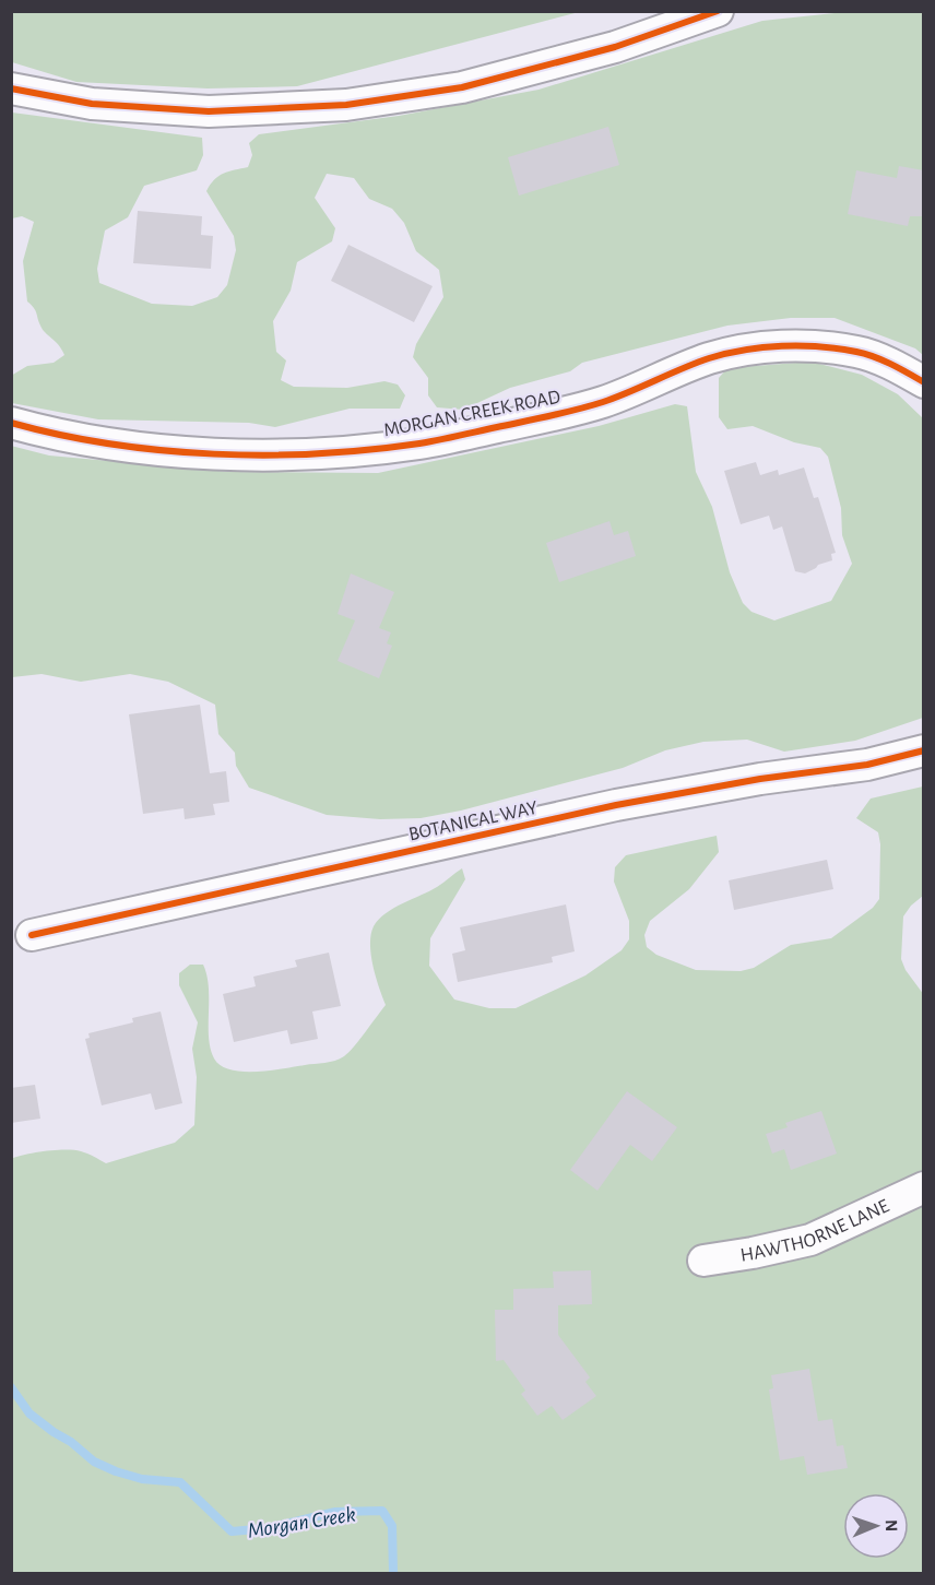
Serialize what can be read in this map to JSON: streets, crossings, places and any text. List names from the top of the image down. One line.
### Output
{"streets":{"street":["MORGAN CREEK ROAD","BOTANICAL WAY","HAWTHORNE LANE"]},"water":["Morgan Creek"],"north":"right"}
